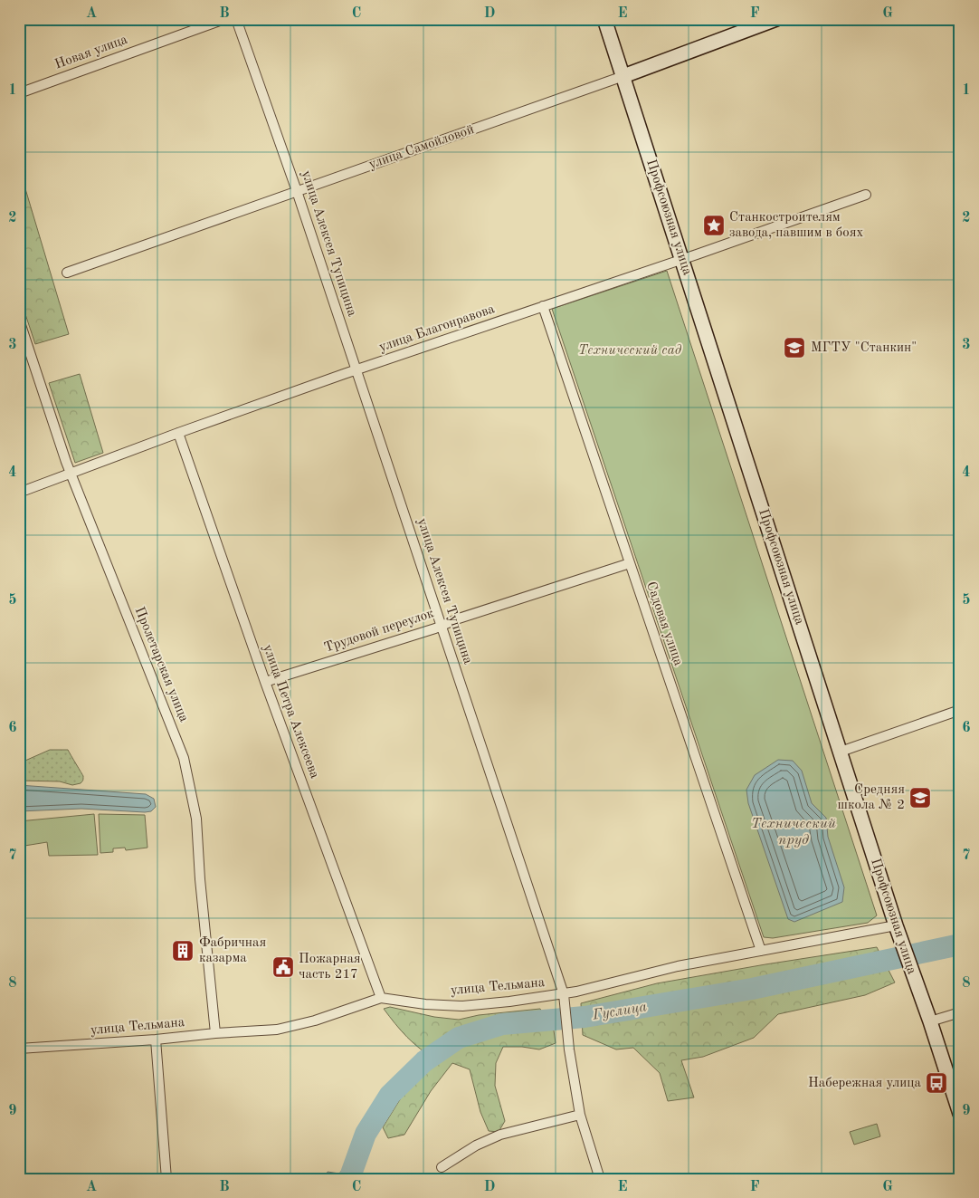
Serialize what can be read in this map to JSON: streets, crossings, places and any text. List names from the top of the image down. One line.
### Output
{"streets":{"main road":["улица Самойловой","Профсоюзная улица"],"street":["Новая улица","улица Алексея Тупицина","улица Благонравова","Садовая улица","Трудовой переулок","Пролетарская улица","улица Петра Алексеева","улица Тельмана"]},"crossings":[["улица Самойловой","Профсоюзная улица"],["улица Самойловой","улица Алексея Тупицина"],["Профсоюзная улица","улица Благонравова"],["Профсоюзная улица","улица Тельмана"],["улица Алексея Тупицина","улица Благонравова"],["улица Алексея Тупицина","Трудовой переулок"],["улица Алексея Тупицина","улица Тельмана"],["улица Благонравова","Садовая улица"],["улица Благонравова","Пролетарская улица"],["улица Благонравова","улица Петра Алексеева"],["Садовая улица","Трудовой переулок"],["Садовая улица","улица Тельмана"],["Трудовой переулок","улица Петра Алексеева"],["Пролетарская улица","улица Тельмана"],["улица Петра Алексеева","улица Тельмана"]],"water":["Технический пруд","Гуслица"],"parks":["Технический сад"],"places":{"place":["Станкостроителям завода, павшим в боях"],"school or university":["МГТУ \"Станкин\"","Средняя школа № 2"],"building":["Фабричная казарма"],"public building":["Пожарная часть 217"],"bus stop":["Набережная улица"]},"grid":{"columns":["A","B","C","D","E","F","G"],"rows":["1","2","3","4","5","6","7","8","9"]}}
